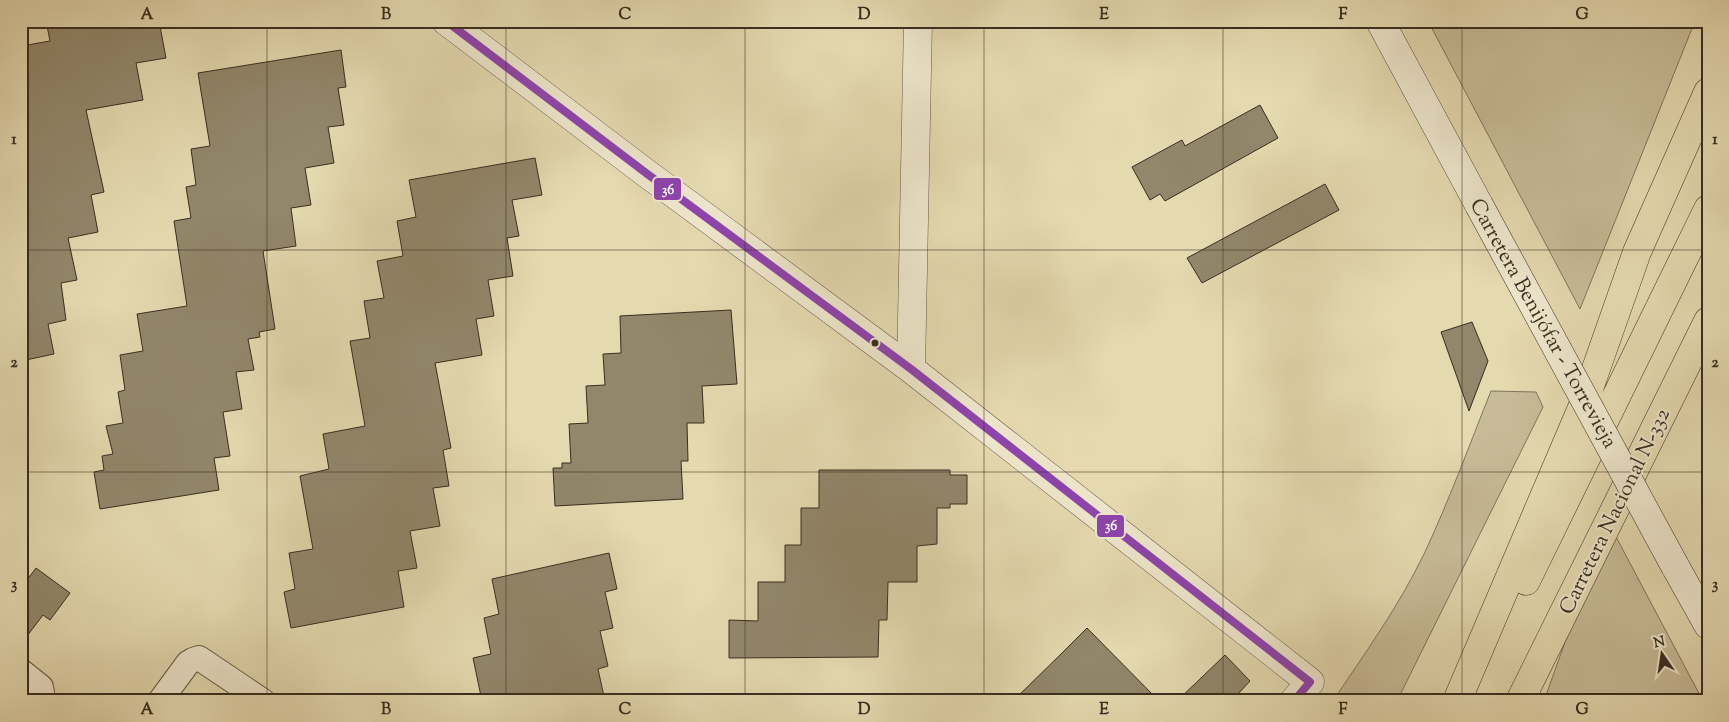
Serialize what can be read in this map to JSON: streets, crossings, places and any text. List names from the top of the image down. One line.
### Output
{"streets":{"highway":["Carretera Nacional N-332"],"street":["Carretera Benijófar - Torrevieja"]},"lines":["transit line 36"],"north":"top","grid":{"columns":["A","B","C","D","E","F","G"],"rows":["1","2","3"]}}
